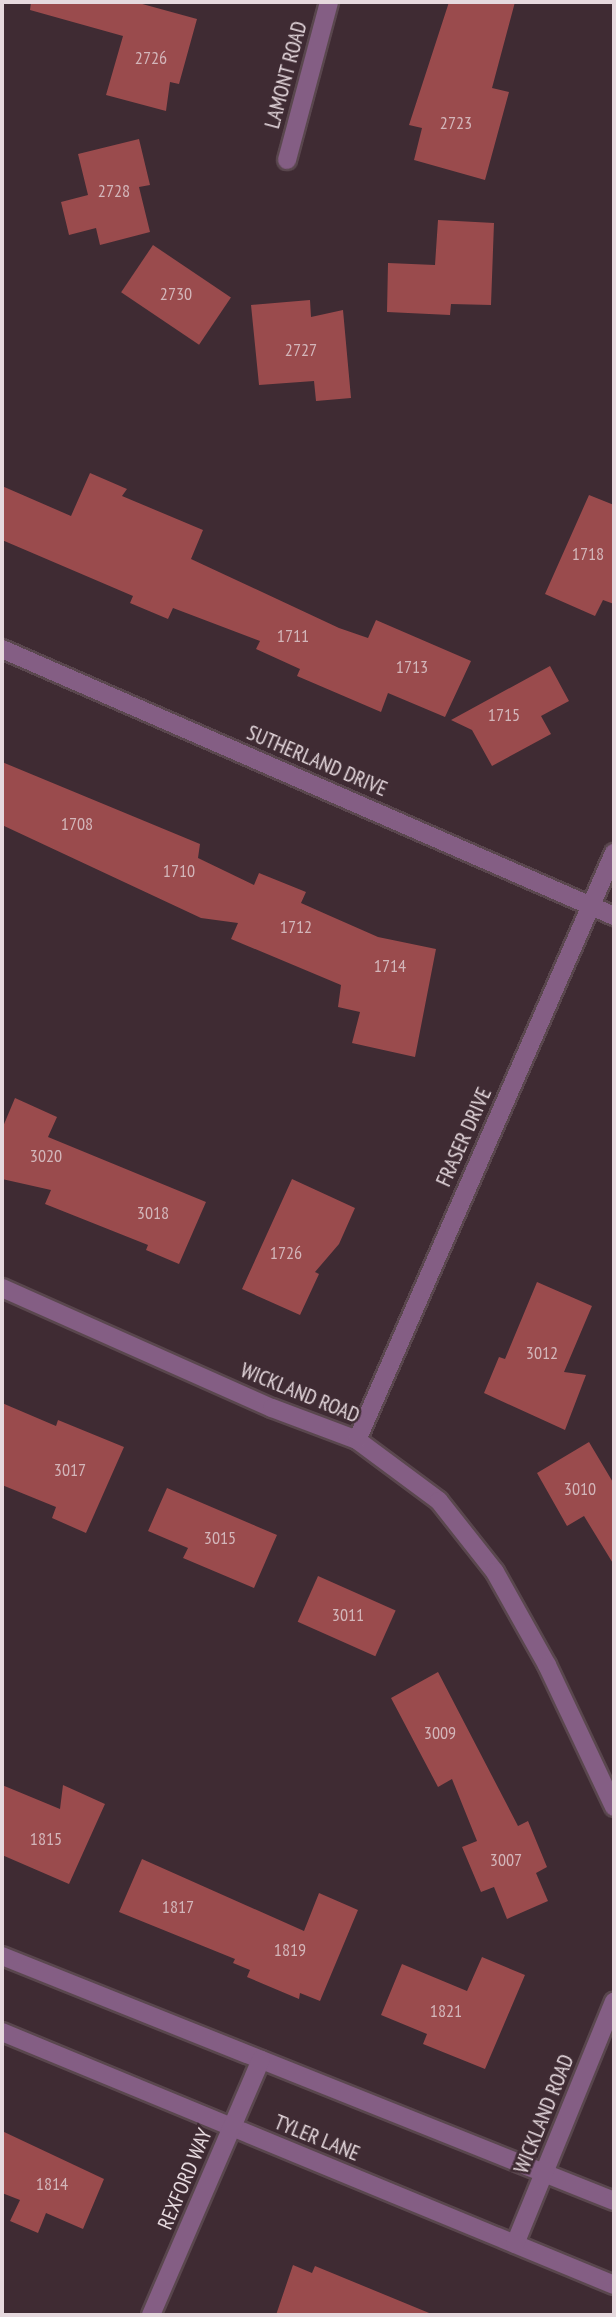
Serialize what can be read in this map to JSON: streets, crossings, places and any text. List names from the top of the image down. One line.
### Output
{"streets":{"street":["LAMONT ROAD","SUTHERLAND DRIVE","FRASER DRIVE","WICKLAND ROAD","TYLER LANE","REXFORD WAY"]},"crossings":[["SUTHERLAND DRIVE","FRASER DRIVE"],["FRASER DRIVE","WICKLAND ROAD"],["WICKLAND ROAD","TYLER LANE"],["TYLER LANE","REXFORD WAY"]],"house_numbers":["2726","2723","2728","2730","2727","1718","1711","1713","1715","1708","1710","1712","1714","3020","3018","1726","3012","3017","3010","3015","3011","3009","1815","3007","1817","1819","1821","1814"]}
